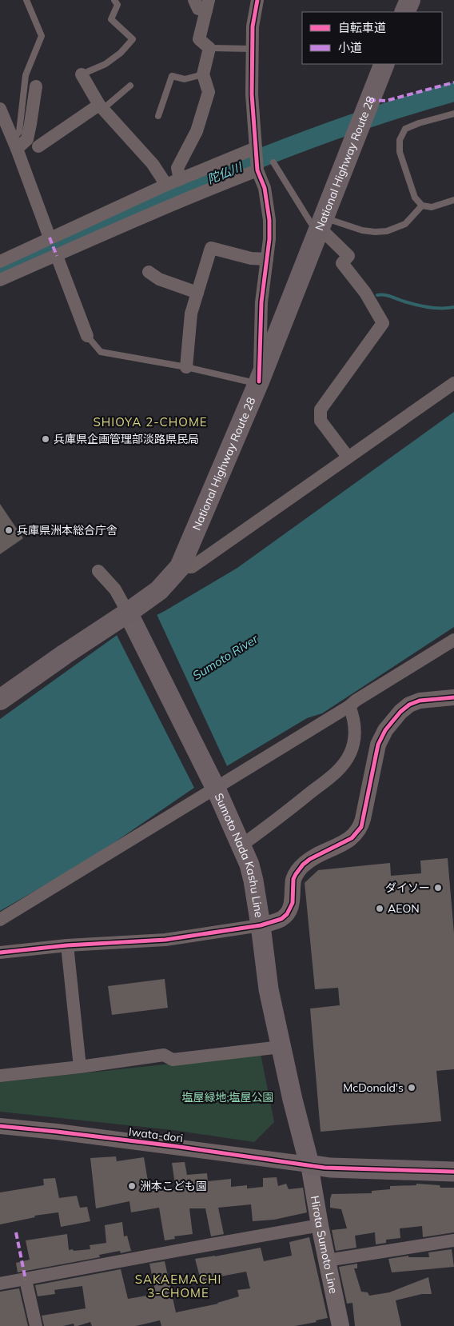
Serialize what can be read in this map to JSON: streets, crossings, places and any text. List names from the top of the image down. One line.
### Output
{"streets":{"highway":["National Highway Route 28"],"main road":["Sumoto Nada Kashu Line","Hirota Sumoto Line"],"street":["Iwata-dori"]},"crossings":[["National Highway Route 28","Sumoto Nada Kashu Line"],["Sumoto Nada Kashu Line","Iwata-dori"],["Sumoto Nada Kashu Line","Hirota Sumoto Line"],["Iwata-dori","Hirota Sumoto Line"]],"districts":["SHIOYA 2-CHOME","SAKAEMACHI 3-CHOME"],"water":["陀仏川","Sumoto River"],"parks":["塩屋緑地;塩屋公園"],"places":["兵庫県企画管理部淡路県民局","兵庫県洲本総合庁舎","ダイソー","AEON","McDonald's","洲本こども園"],"legend":["自転車道","小道"]}
